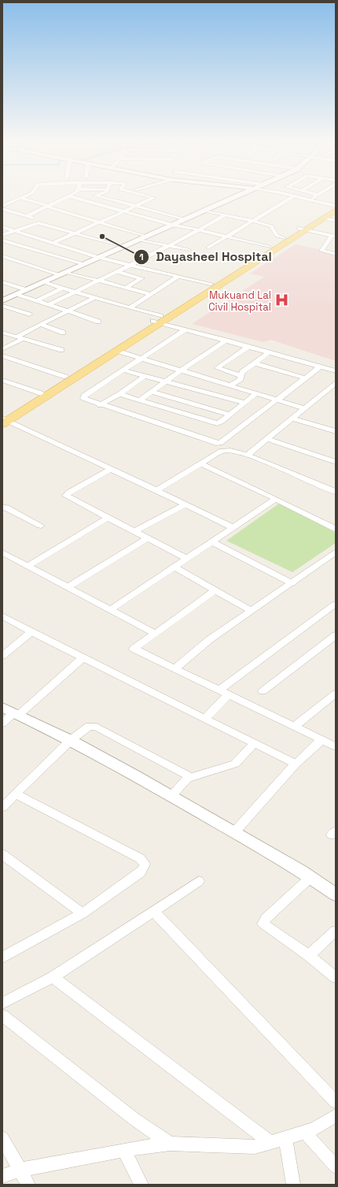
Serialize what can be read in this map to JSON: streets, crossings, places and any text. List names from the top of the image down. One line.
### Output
{"places":{"other":["Dayasheel Hospital"],"hospital":["Mukuand Lal Civil Hospital"]}}
